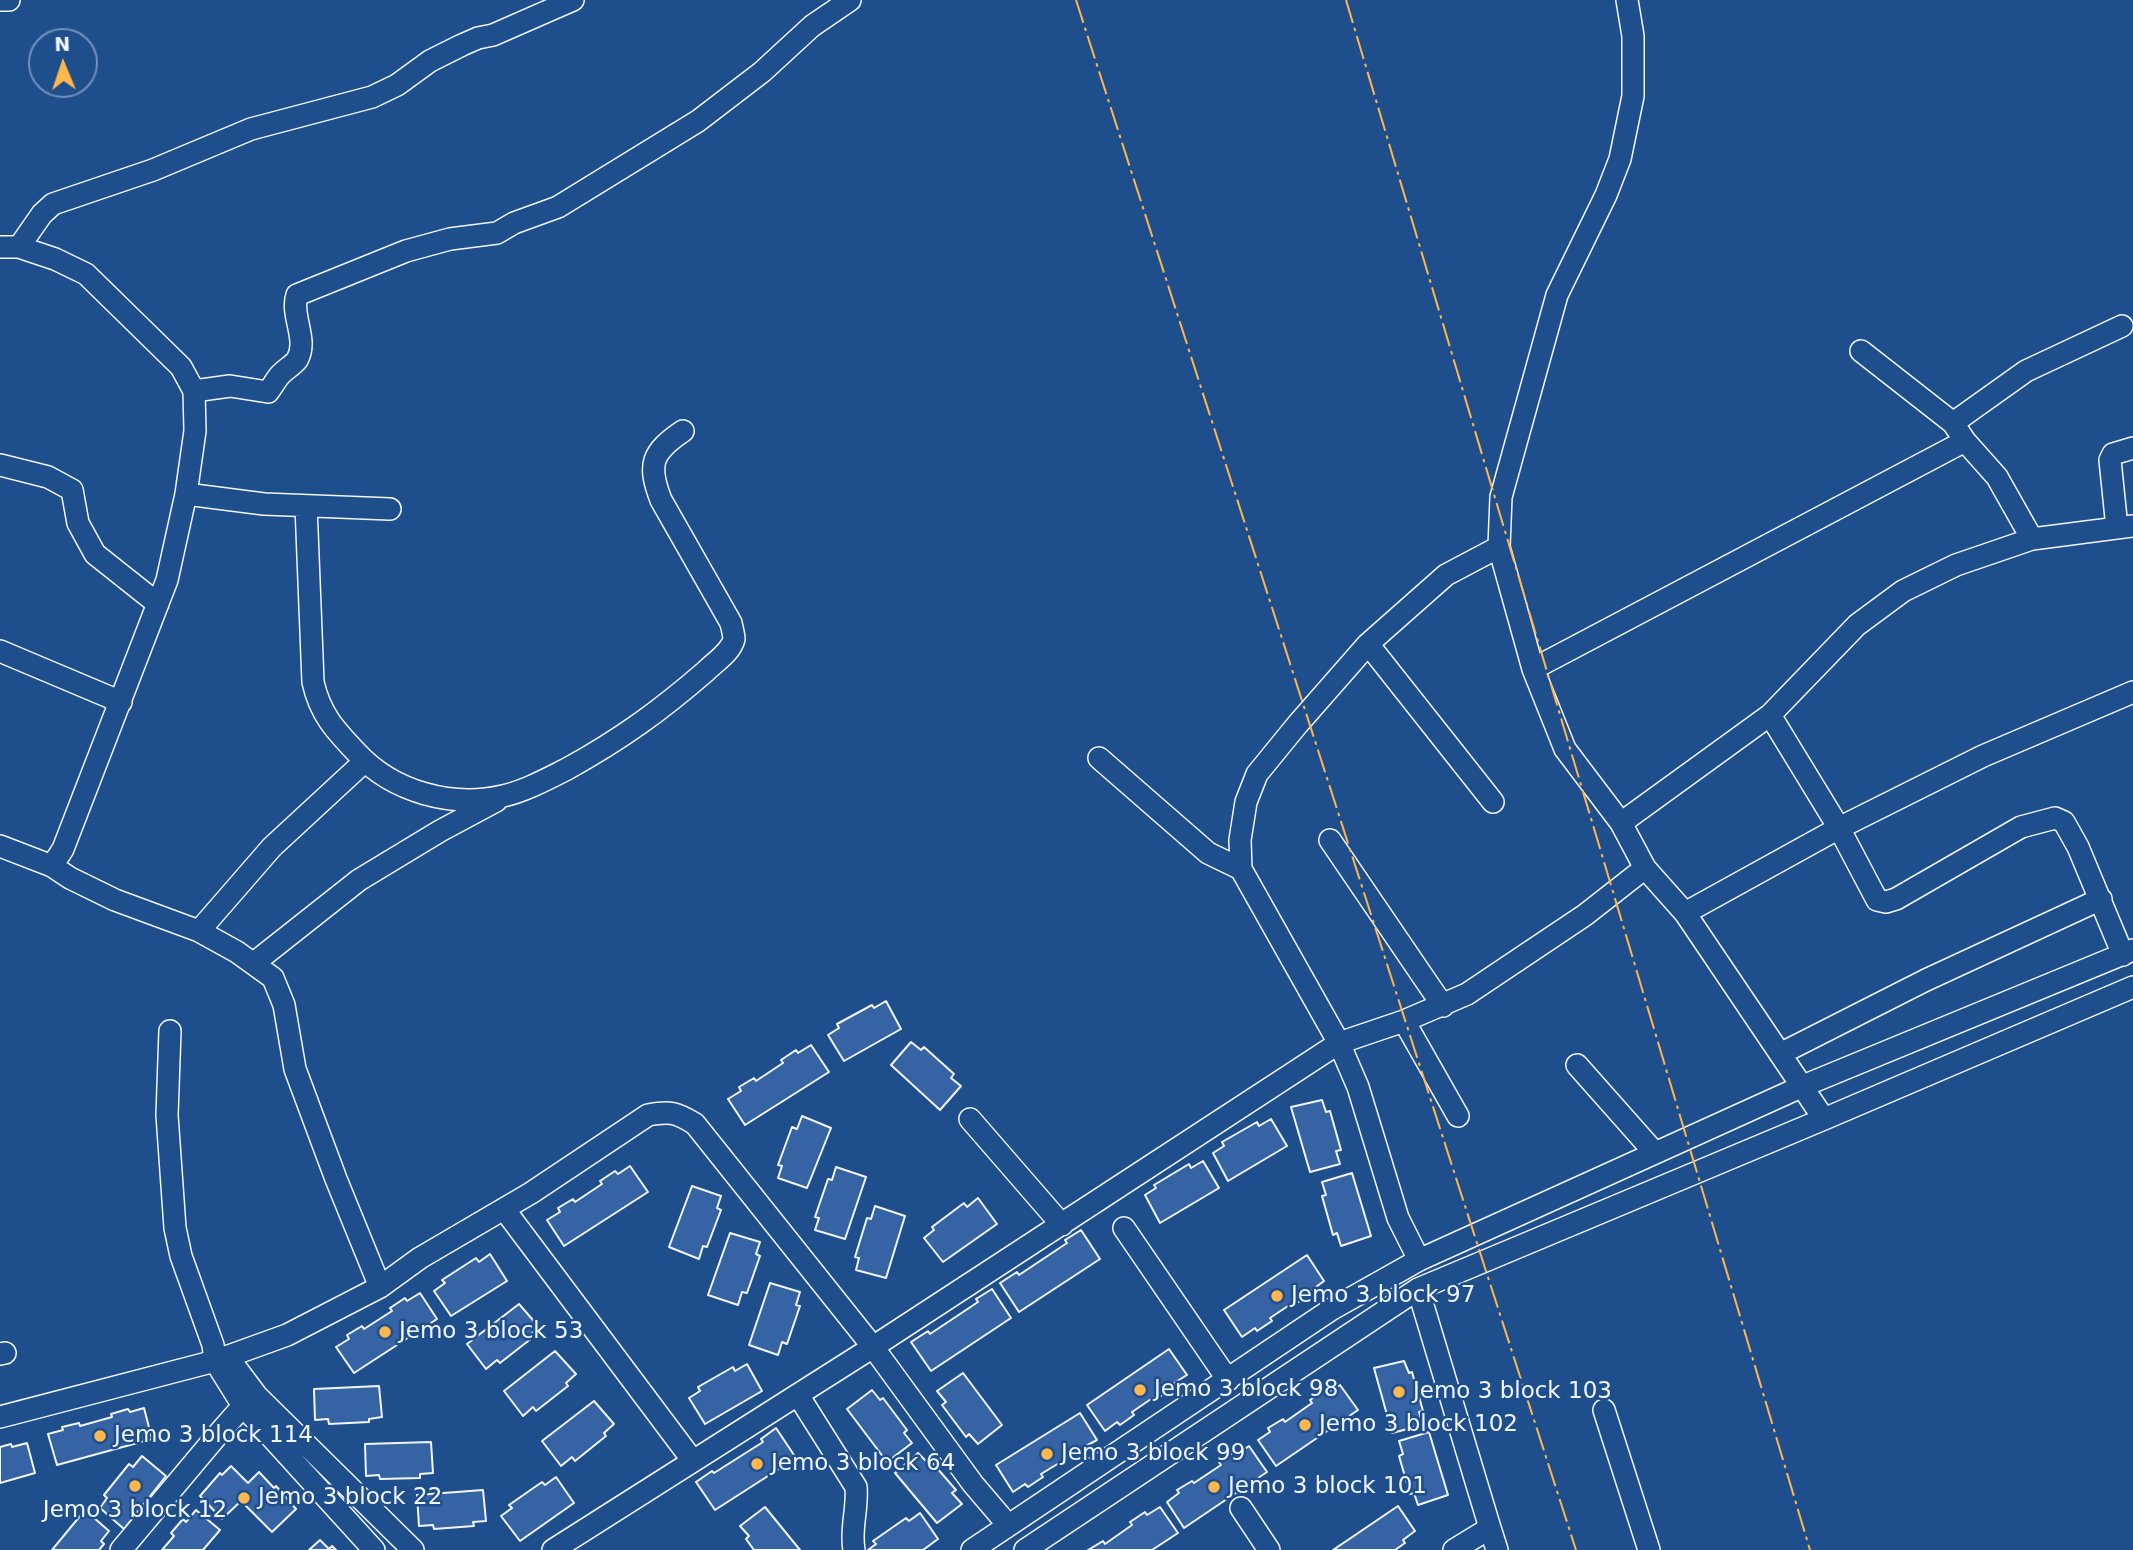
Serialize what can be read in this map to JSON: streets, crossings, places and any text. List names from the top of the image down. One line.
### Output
{"places":["Jemo 3 block 97","Jemo 3 block 53","Jemo 3 block 98","Jemo 3 block 103","Jemo 3 block 102","Jemo 3 block 114","Jemo 3 block 99","Jemo 3 block 64","Jemo 3 block 12","Jemo 3 block 101","Jemo 3 block 22"],"north":"top"}
